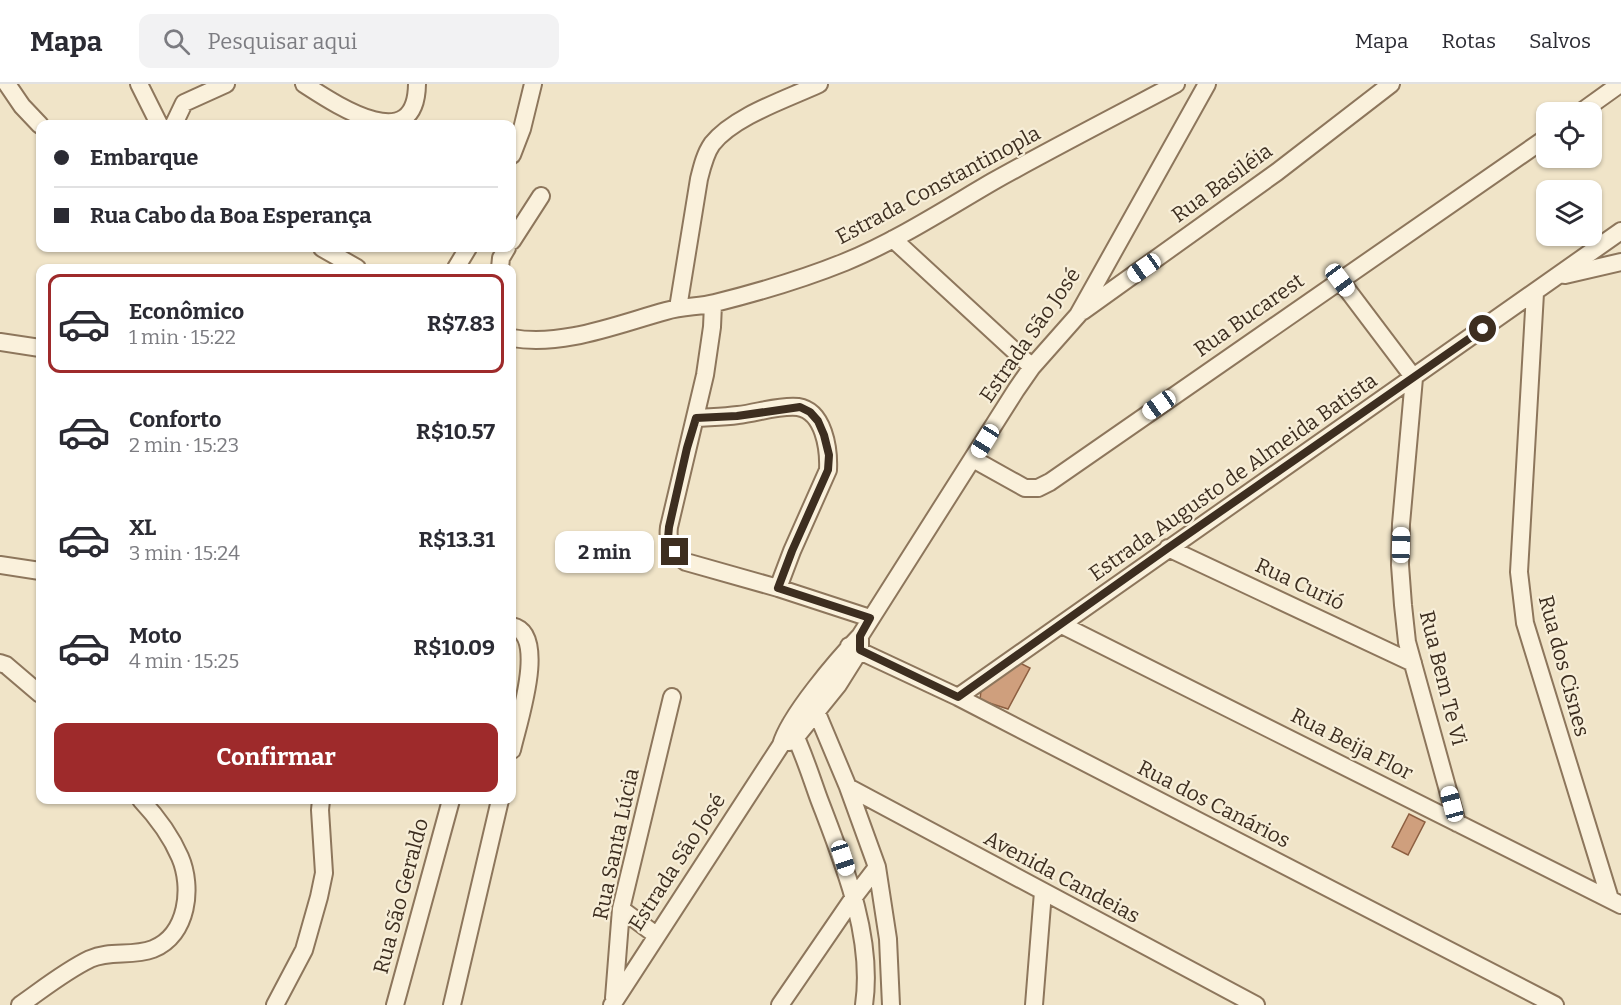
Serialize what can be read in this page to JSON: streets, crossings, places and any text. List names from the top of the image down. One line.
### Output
{"streets":{"street":["Rua Basiléia","Estrada Constantinopla","Rua Bucarest","Estrada São José","Estrada Augusto de Almeida Batista","Rua Curió","Rua dos Cisnes","Rua Bem Te Vi","Rua Beija Flor","Rua dos Canários","Rua Santa Lúcia","Avenida Candeias","Rua São Geraldo"]},"crossings":[["Rua Basiléia","Estrada São José"],["Rua Bucarest","Estrada São José"],["Estrada São José","Rua dos Canários"],["Estrada São José","Rua Santa Lúcia"],["Estrada Augusto de Almeida Batista","Rua Curió"],["Estrada Augusto de Almeida Batista","Rua dos Cisnes"],["Estrada Augusto de Almeida Batista","Rua Bem Te Vi"],["Estrada Augusto de Almeida Batista","Rua Beija Flor"],["Estrada Augusto de Almeida Batista","Rua dos Canários"],["Rua Curió","Rua Bem Te Vi"],["Rua dos Cisnes","Rua Beija Flor"],["Rua Bem Te Vi","Rua Beija Flor"]],"page":{"header":"Mapa","search":"Pesquisar aqui","nav":["Mapa","Rotas","Salvos"],"banner":["Embarque","Rua Cabo da Boa Esperança"],"list":[{"name":"Econômico","note":"1 min · 15:22","value":"R$7.83"},{"name":"Conforto","note":"2 min · 15:23","value":"R$10.57"},{"name":"XL","note":"3 min · 15:24","value":"R$13.31"},{"name":"Moto","note":"4 min · 15:25","value":"R$10.09"}],"bubble":"2 min","buttons":"Confirmar"}}
